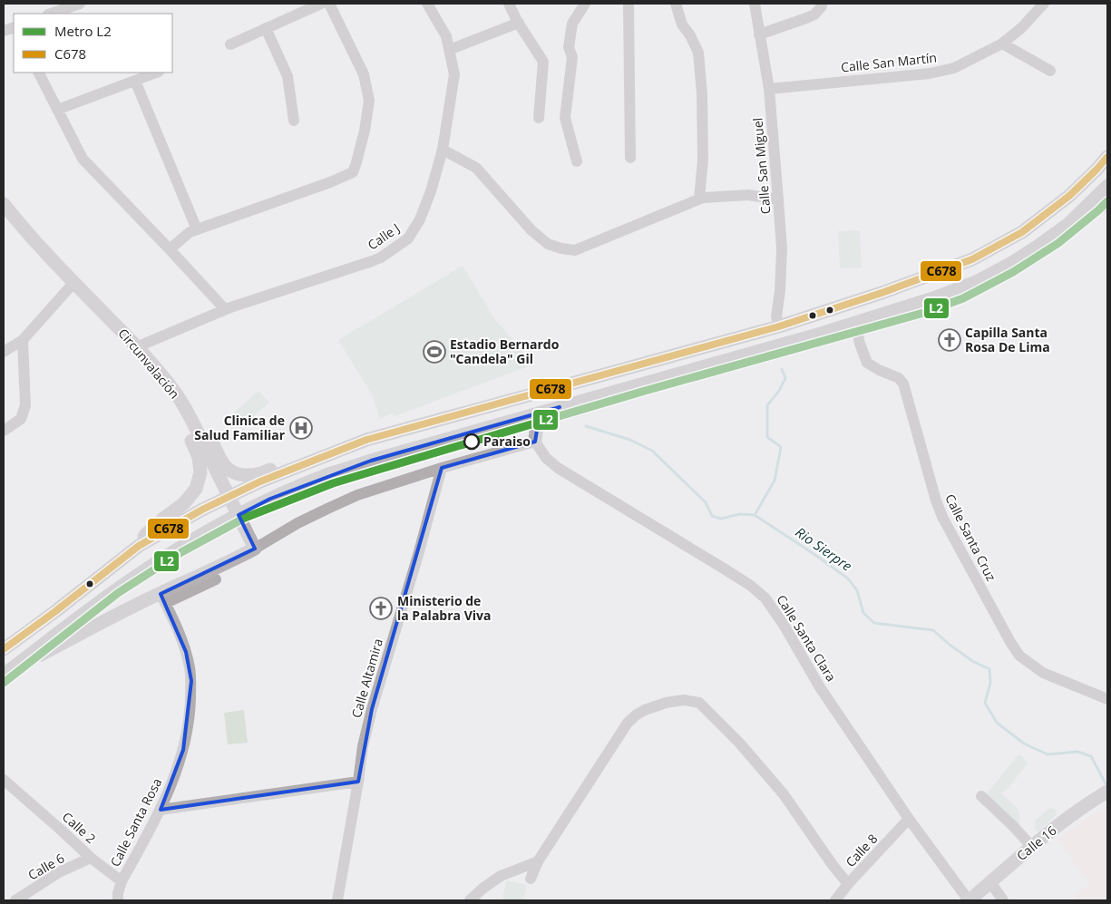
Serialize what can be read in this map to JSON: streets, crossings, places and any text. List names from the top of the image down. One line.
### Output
{"streets":{"main road":["Circunvalación","Calle 16"],"street":["Calle San Martín","Calle San Miguel","Calle J","Calle Santa Cruz","Calle Santa Clara","Calle Altamira","Calle Santa Rosa","Calle 2","Calle 8","Calle 6"]},"crossings":[["Calle San Martín","Calle San Miguel"],["Calle Santa Clara","Calle 16"],["Calle Santa Clara","Calle 8"],["Calle Santa Rosa","Calle 2"],["Calle 2","Calle 6"]],"water":["Rio Sierpre"],"places":{"church":["Capilla Santa Rosa De Lima","Ministerio de la Palabra Viva"],"sports":["Estadio Bernardo \"Candela\" Gil"],"hospital":["Clinica de Salud Familiar"],"other":["Paraiso"]},"lines":["transit line C678","metro line L2"],"legend":["Metro L2","C678"]}
